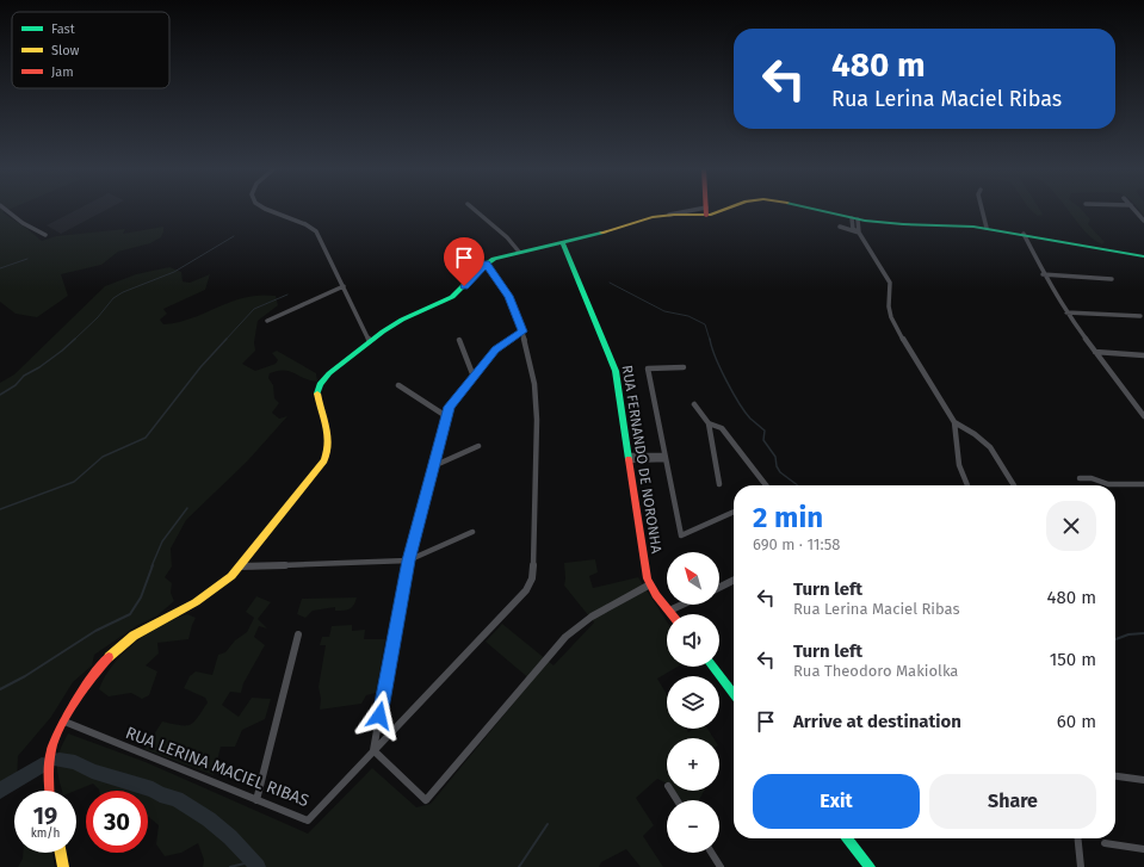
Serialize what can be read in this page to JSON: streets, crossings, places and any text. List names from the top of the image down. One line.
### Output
{"streets":{"main road":["RUA FERNANDO DE NORONHA"],"street":["RUA LERINA MACIEL RIBAS"]},"legend":["Fast","Slow","Jam"],"north":"top left","page":{"turn":["480 m","Rua Lerina Maciel Ribas"],"heading":["2 min","690 m · 11:58"],"map_buttons":["+","−"],"list":[{"name":"Turn left","note":"Rua Lerina Maciel Ribas","value":"480 m"},{"name":"Turn left","note":"Rua Theodoro Makiolka","value":"150 m"},{"name":"Arrive at destination","value":"60 m"}],"buttons":["Exit","Share"],"speed":"19 km/h","limit":"30"}}
